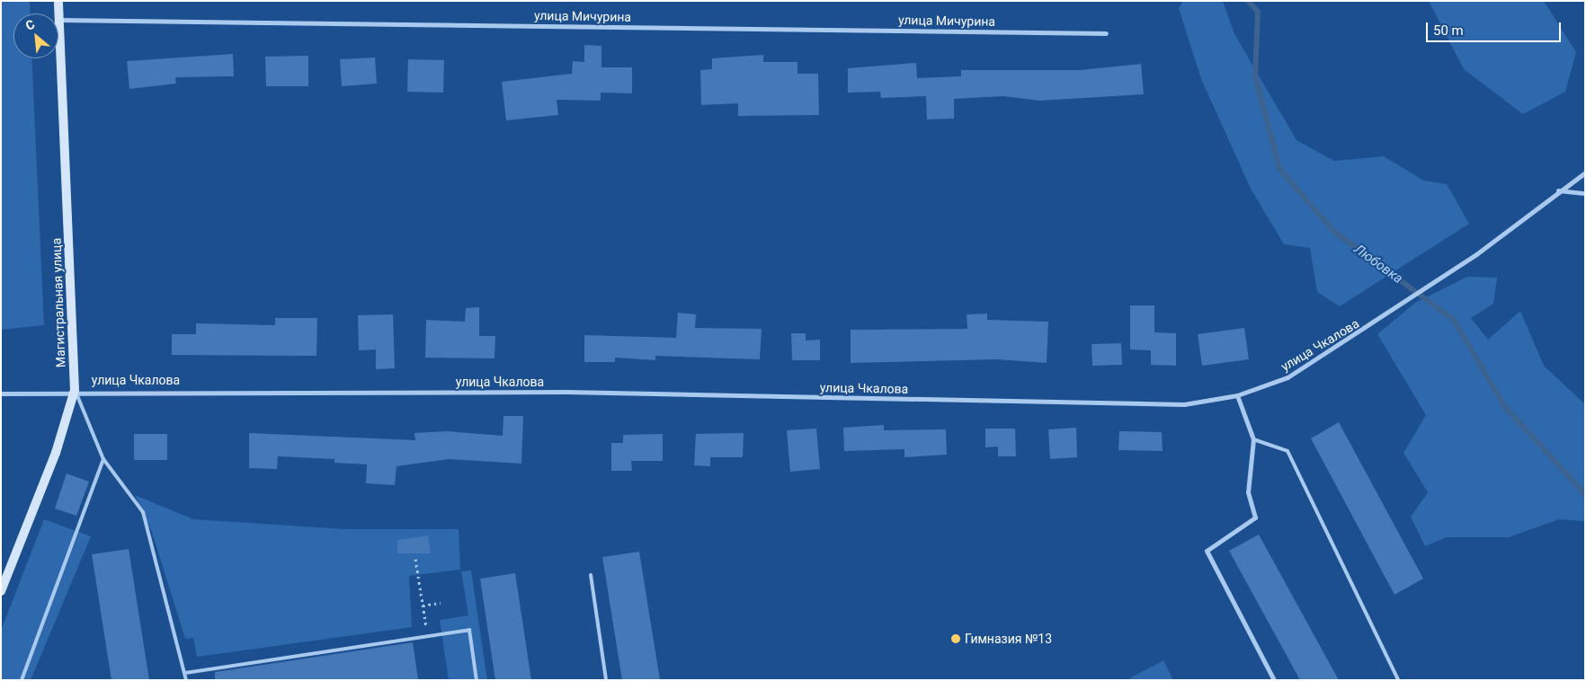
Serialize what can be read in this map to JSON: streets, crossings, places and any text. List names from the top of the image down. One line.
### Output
{"streets":{"main road":["Магистральная улица"],"street":["улица Мичурина","улица Чкалова"]},"crossings":[["улица Мичурина","Магистральная улица"],["Магистральная улица","улица Чкалова"]],"water":["Любовка"],"places":["Гимназия №13"],"scale_bar":"50 m","north":"top left"}
